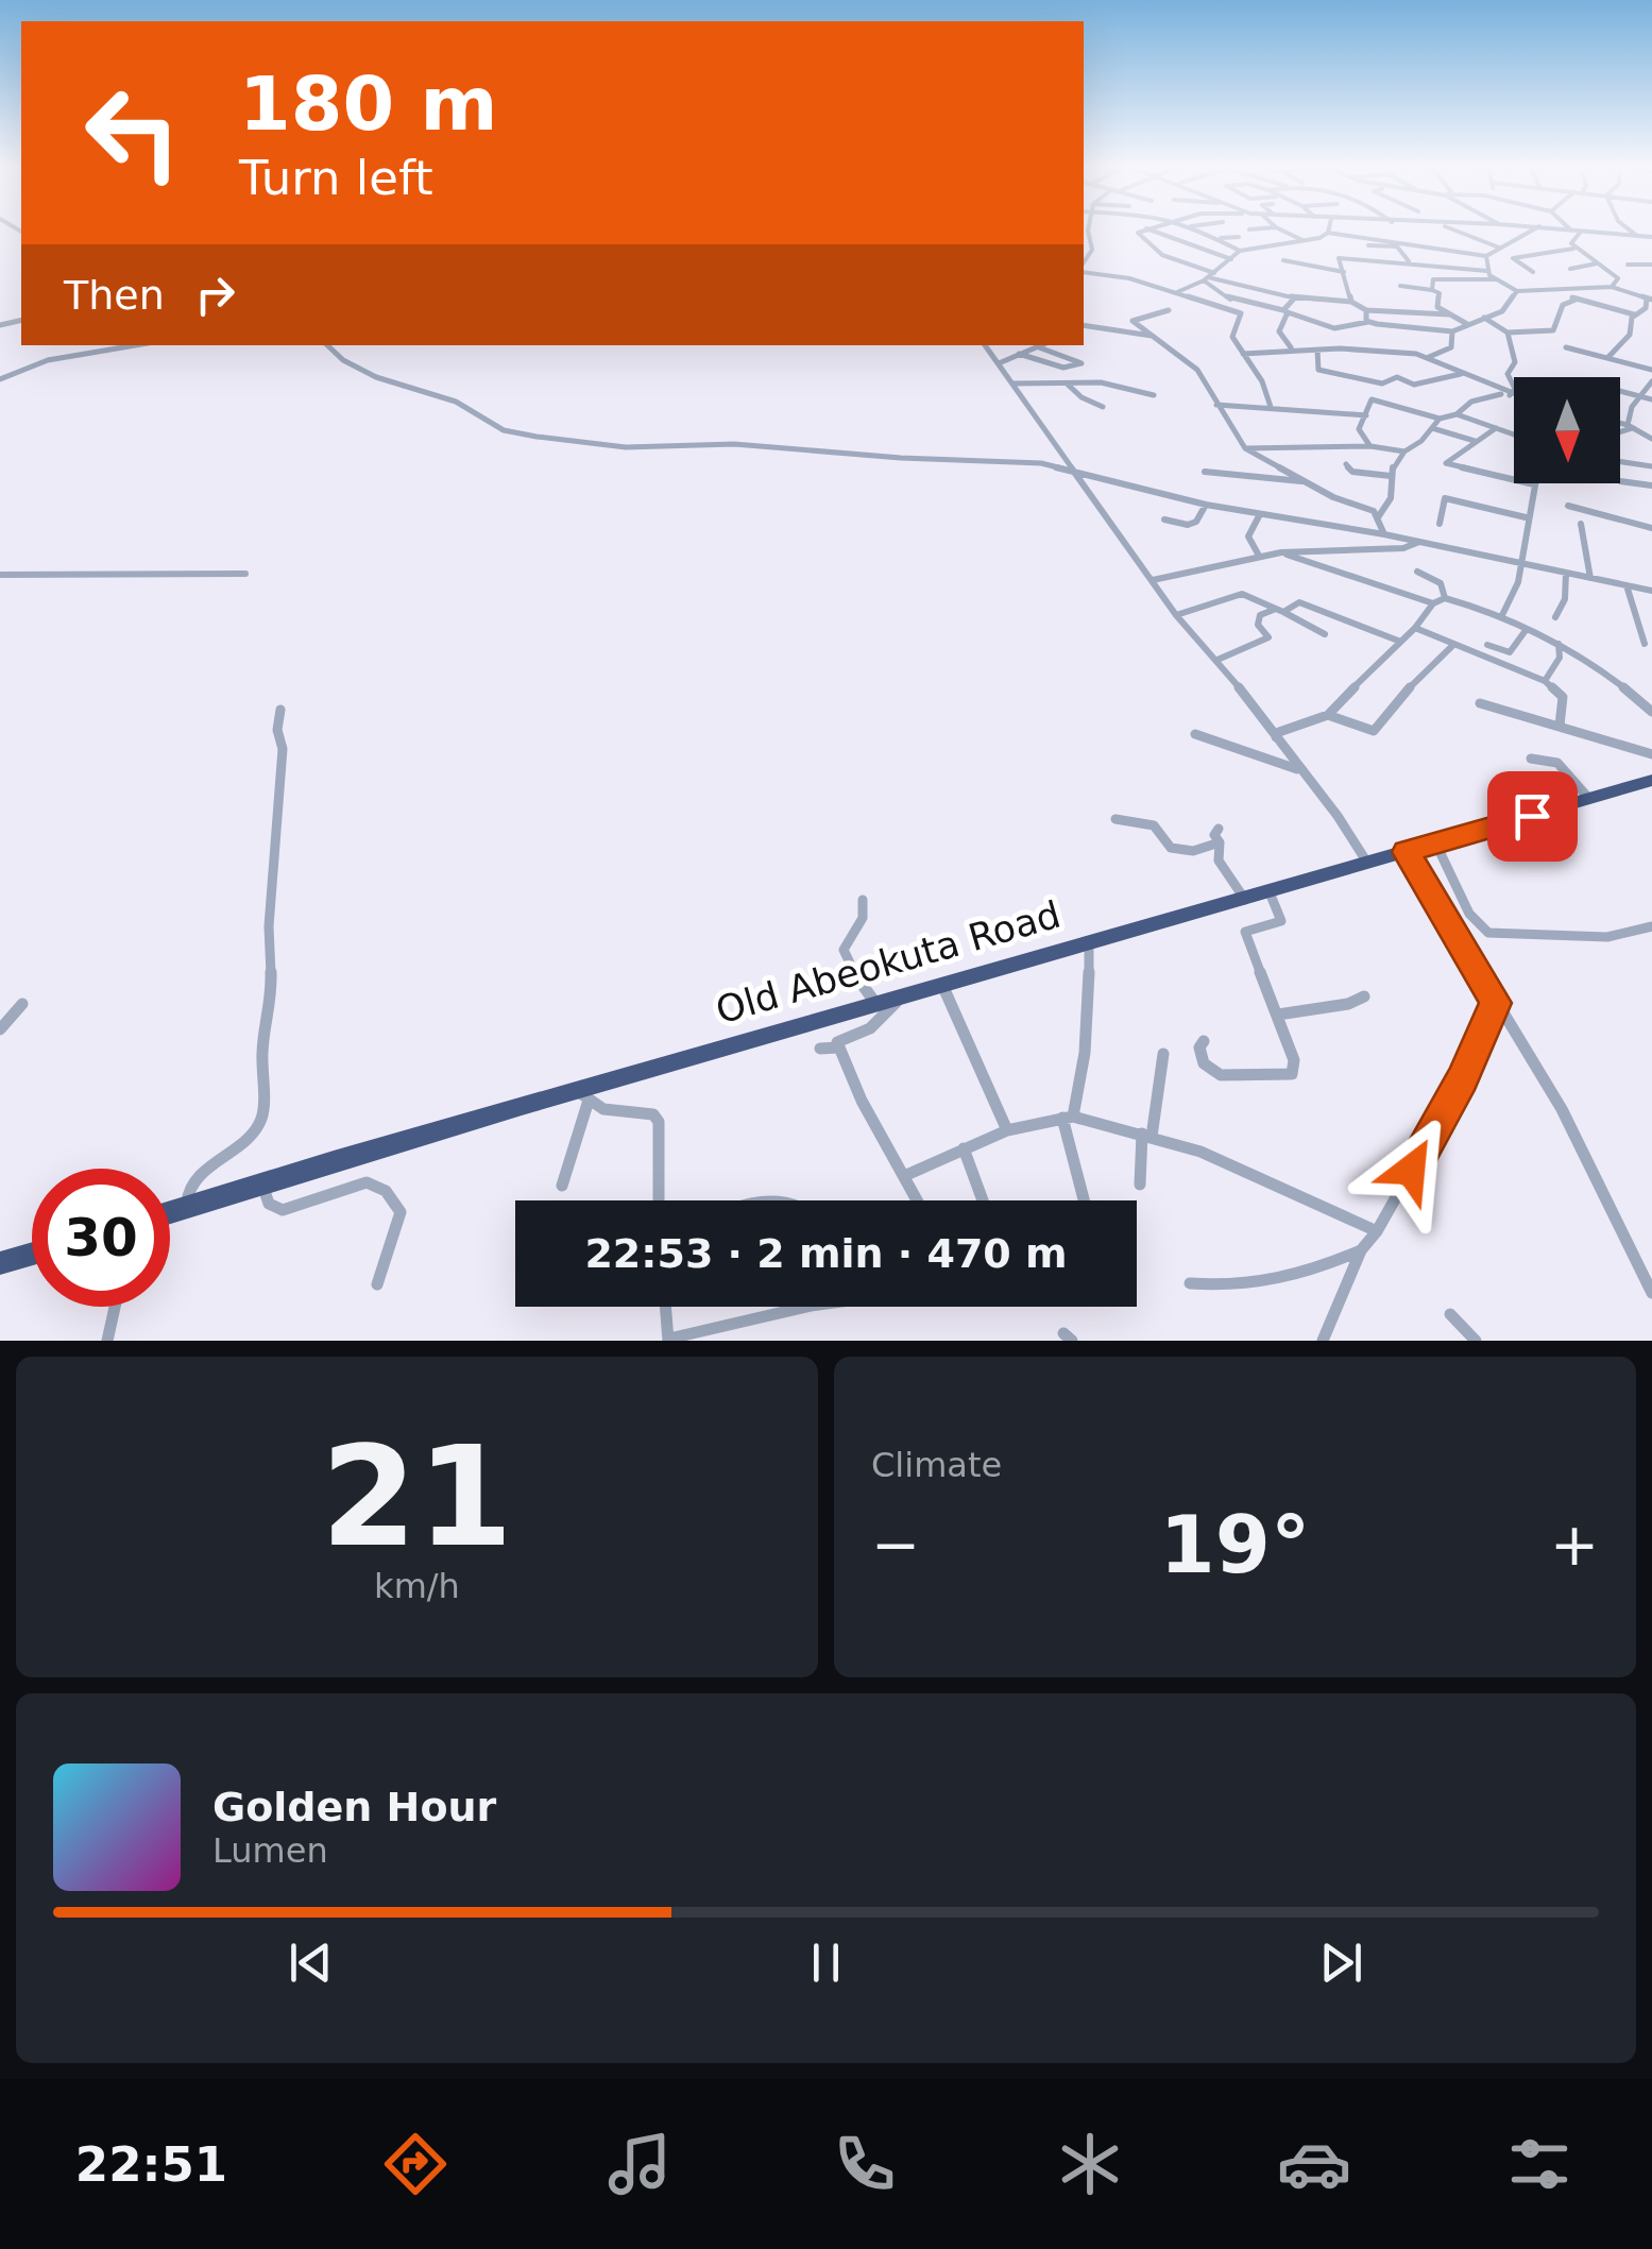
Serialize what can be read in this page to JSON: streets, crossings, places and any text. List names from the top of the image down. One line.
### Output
{"streets":{"highway":["Old Abeokuta Road"]},"north":"bottom","page":{"turn":["180 m","Turn left"],"then":"Then","limit":"30","trip":"22:53 · 2 min · 470 m","tile":[["21","km/h"],"Climate"],"heat":["−","19°","+"],"song":["Golden Hour","Lumen"],"tabs":"22:51"}}
